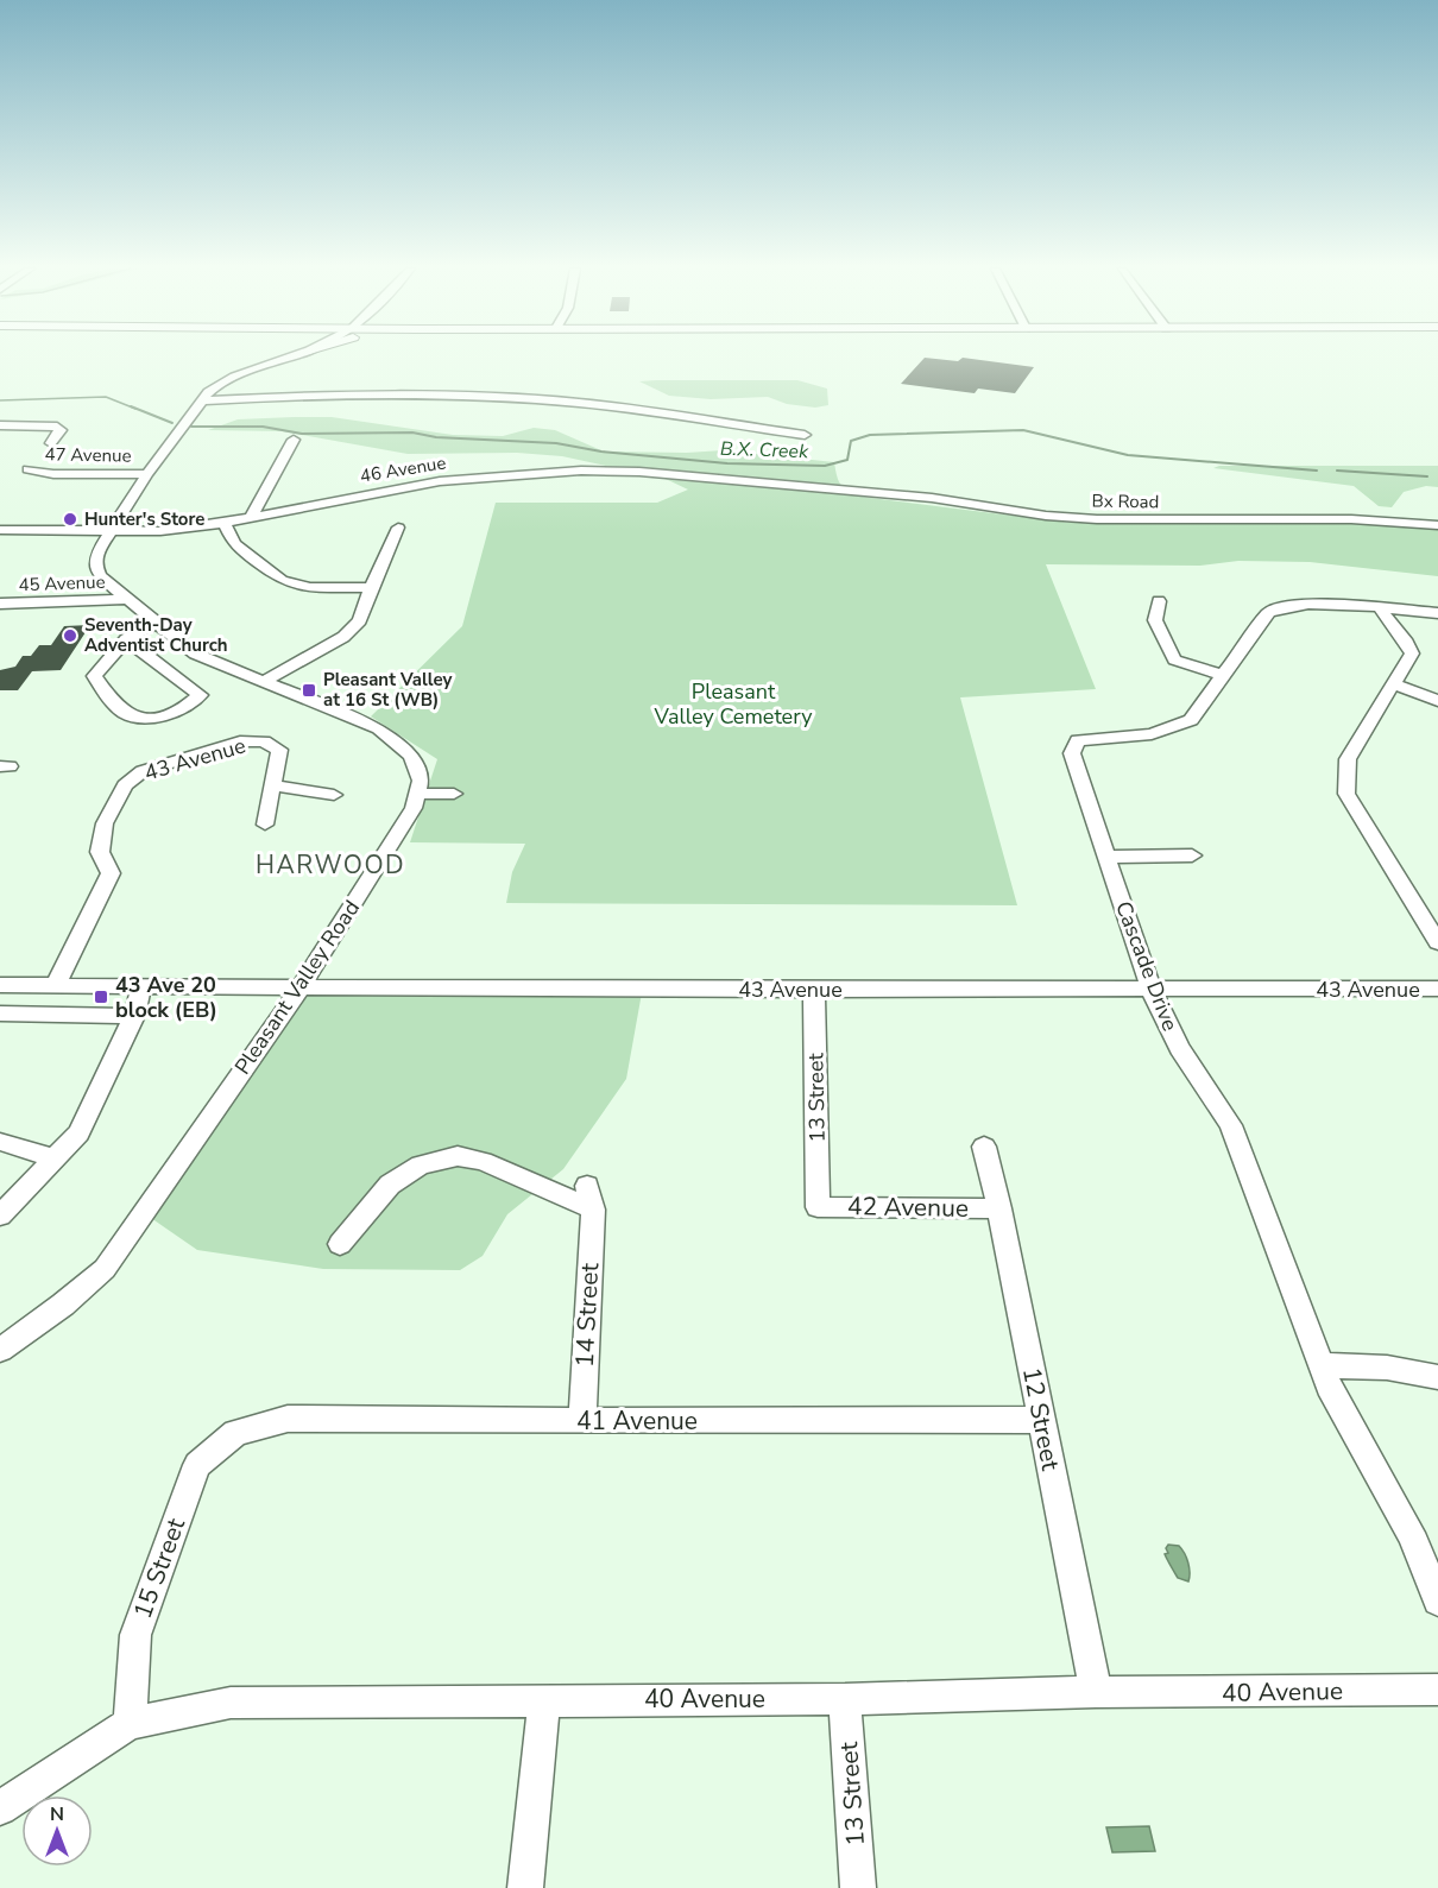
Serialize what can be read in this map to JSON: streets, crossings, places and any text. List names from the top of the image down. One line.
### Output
{"streets":{"street":["47 Avenue","46 Avenue","Bx Road","45 Avenue","43 Avenue","Cascade Drive","Pleasant Valley Road","13 Street","42 Avenue","14 Street","12 Street","41 Avenue","15 Street","40 Avenue"]},"crossings":[["46 Avenue","Bx Road"],["43 Avenue","Cascade Drive"],["43 Avenue","Pleasant Valley Road"],["43 Avenue","13 Street"],["13 Street","42 Avenue"],["13 Street","40 Avenue"],["42 Avenue","12 Street"],["14 Street","41 Avenue"],["12 Street","41 Avenue"],["12 Street","40 Avenue"],["41 Avenue","15 Street"],["15 Street","40 Avenue"]],"districts":["HARWOOD"],"water":["B.X. Creek"],"parks":["Pleasant Valley Cemetery"],"places":{"other":["Hunter's Store","Seventh-Day Adventist Church"],"transit":["Pleasant Valley at 16 St (WB)","43 Ave 20 block (EB)"]},"north":"top"}
